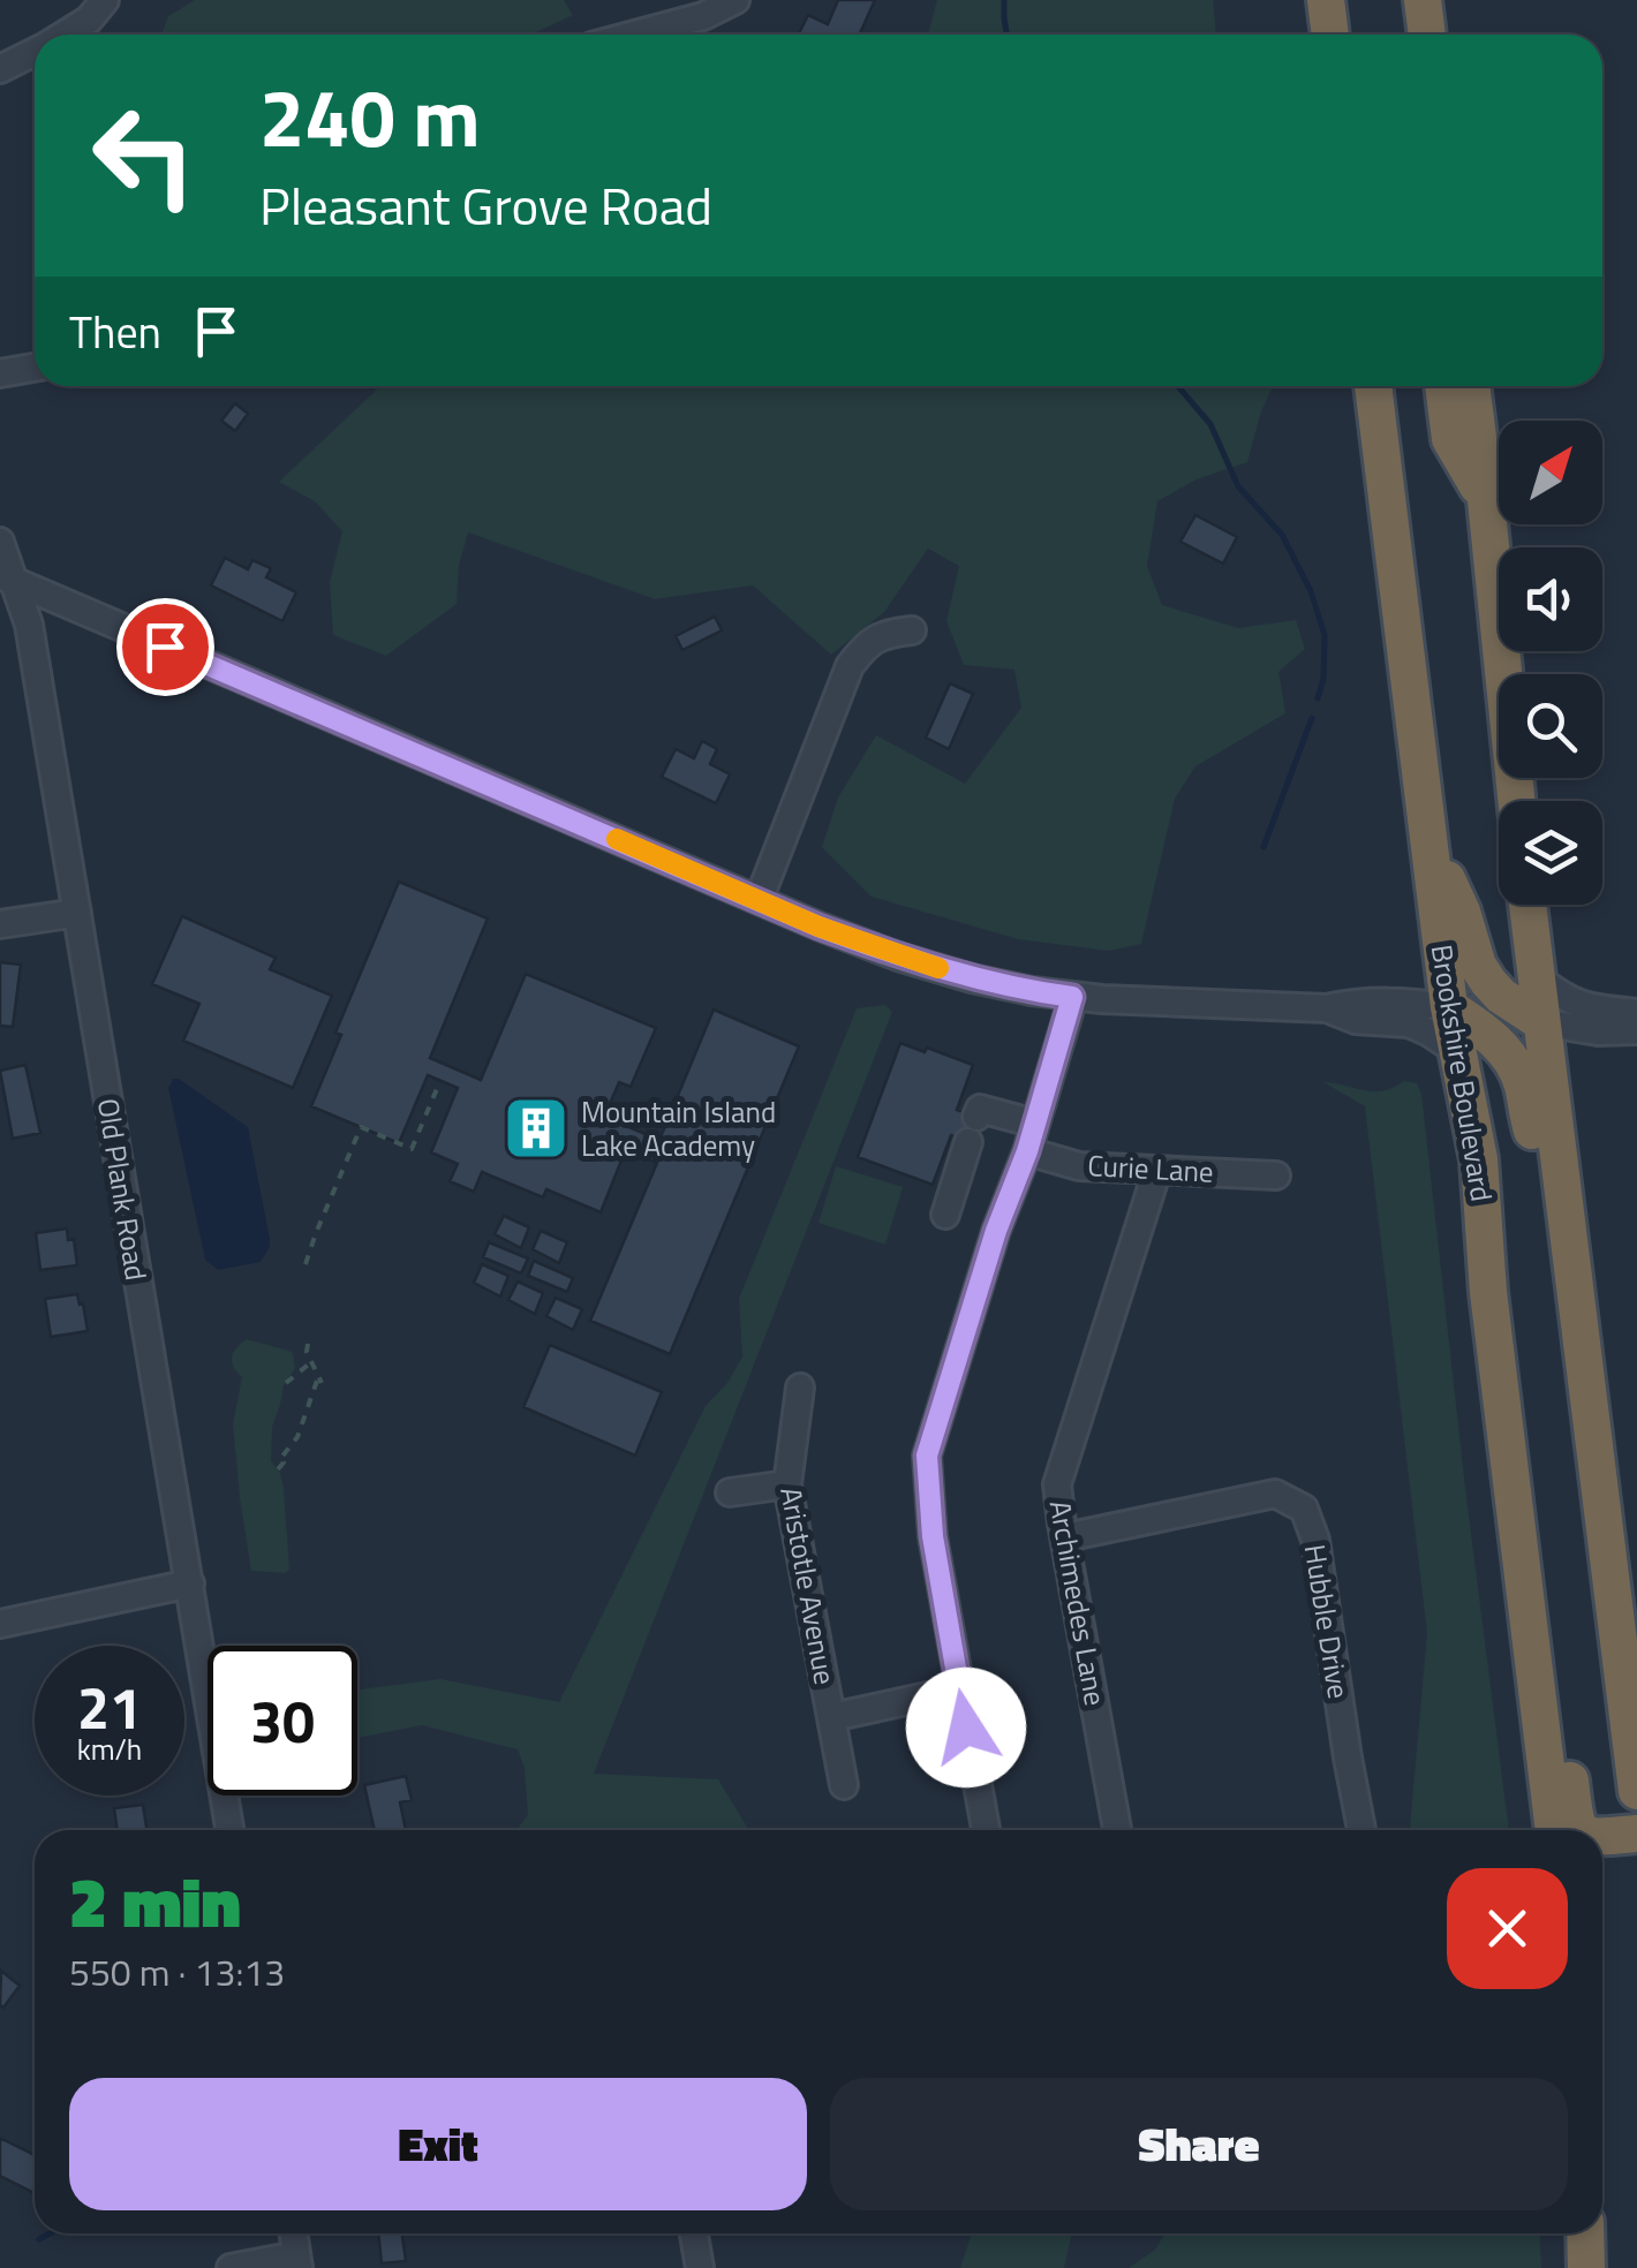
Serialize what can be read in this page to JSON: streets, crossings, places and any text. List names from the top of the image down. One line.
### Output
{"streets":{"highway":["Brookshire Boulevard"],"street":["Curie Lane","Old Plank Road","Aristotle Avenue","Archimedes Lane","Hubble Drive"]},"crossings":[["Curie Lane","Archimedes Lane"],["Archimedes Lane","Hubble Drive"]],"places":{"building":["Mountain Island Lake Academy"]},"north":"top right","page":{"turn":["240 m","Pleasant Grove Road"],"then":"Then","speed":"21 km/h","limit":"30","heading":["2 min","550 m · 13:13"],"buttons":["Exit","Share"]}}
